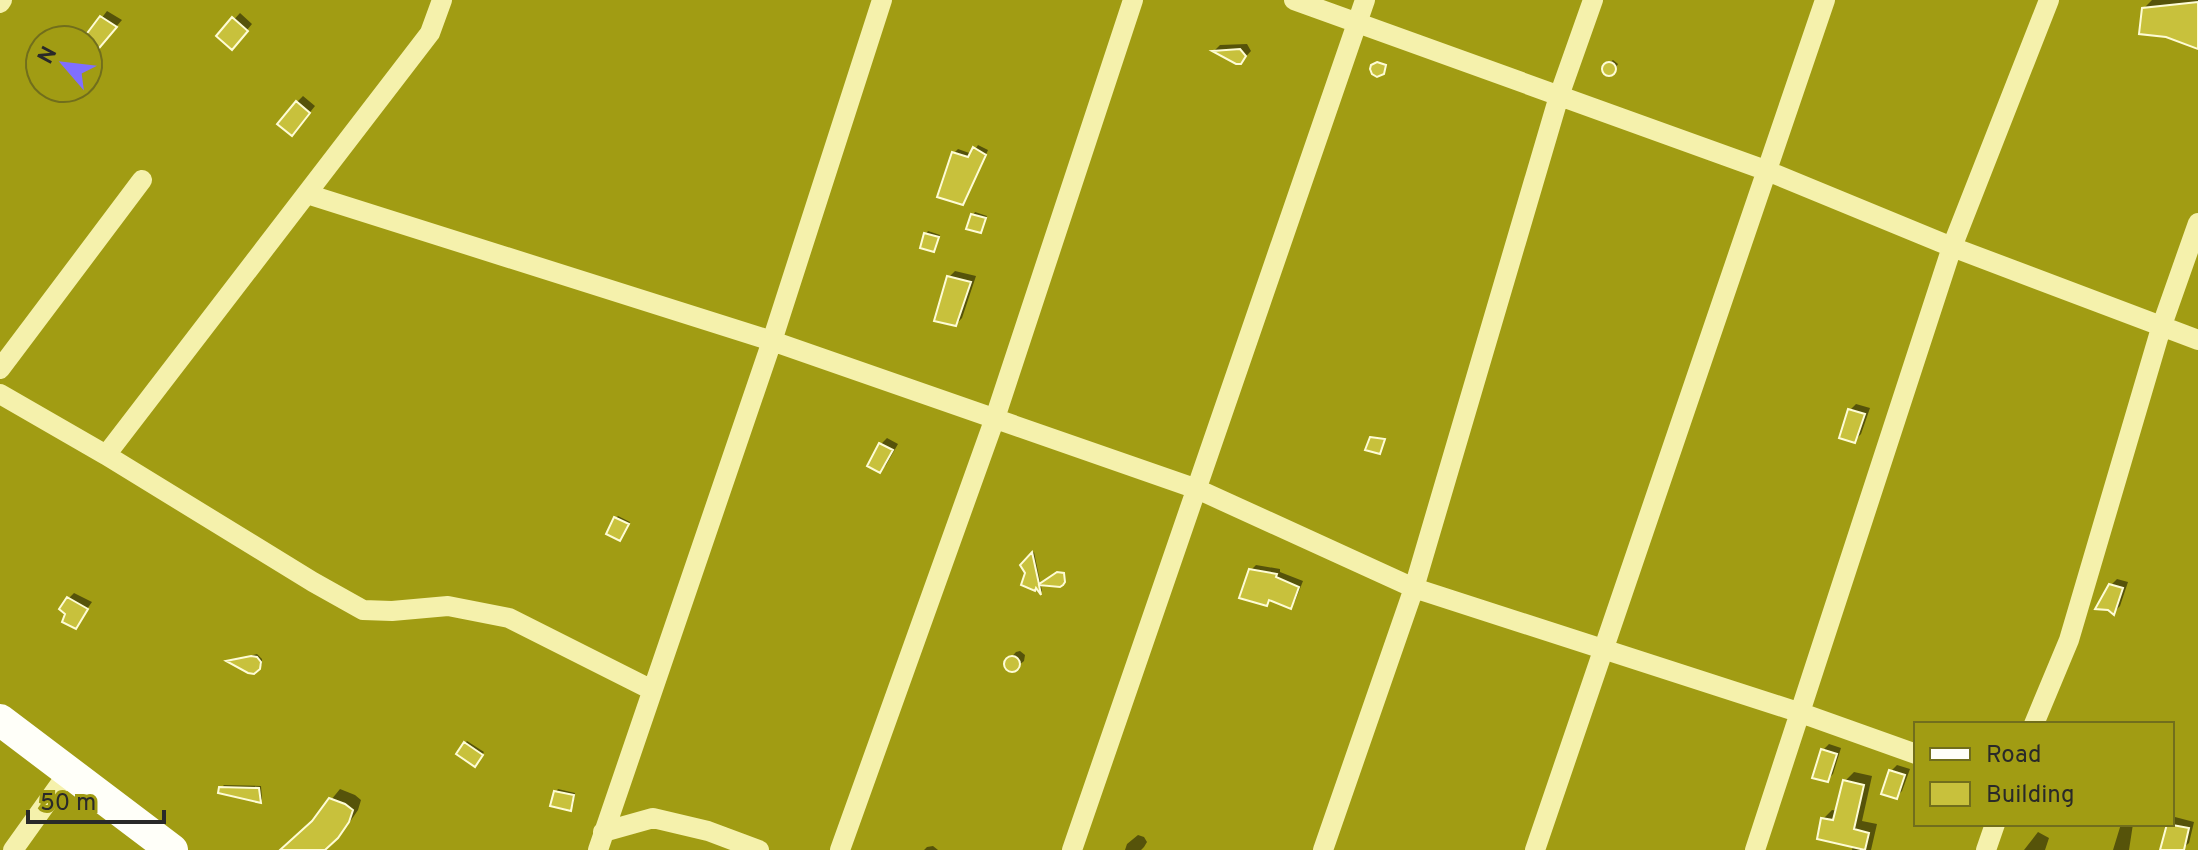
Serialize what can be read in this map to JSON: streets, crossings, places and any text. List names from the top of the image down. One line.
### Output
{"legend":["Road","Building"],"scale_bar":"50 m","north":"top left"}
